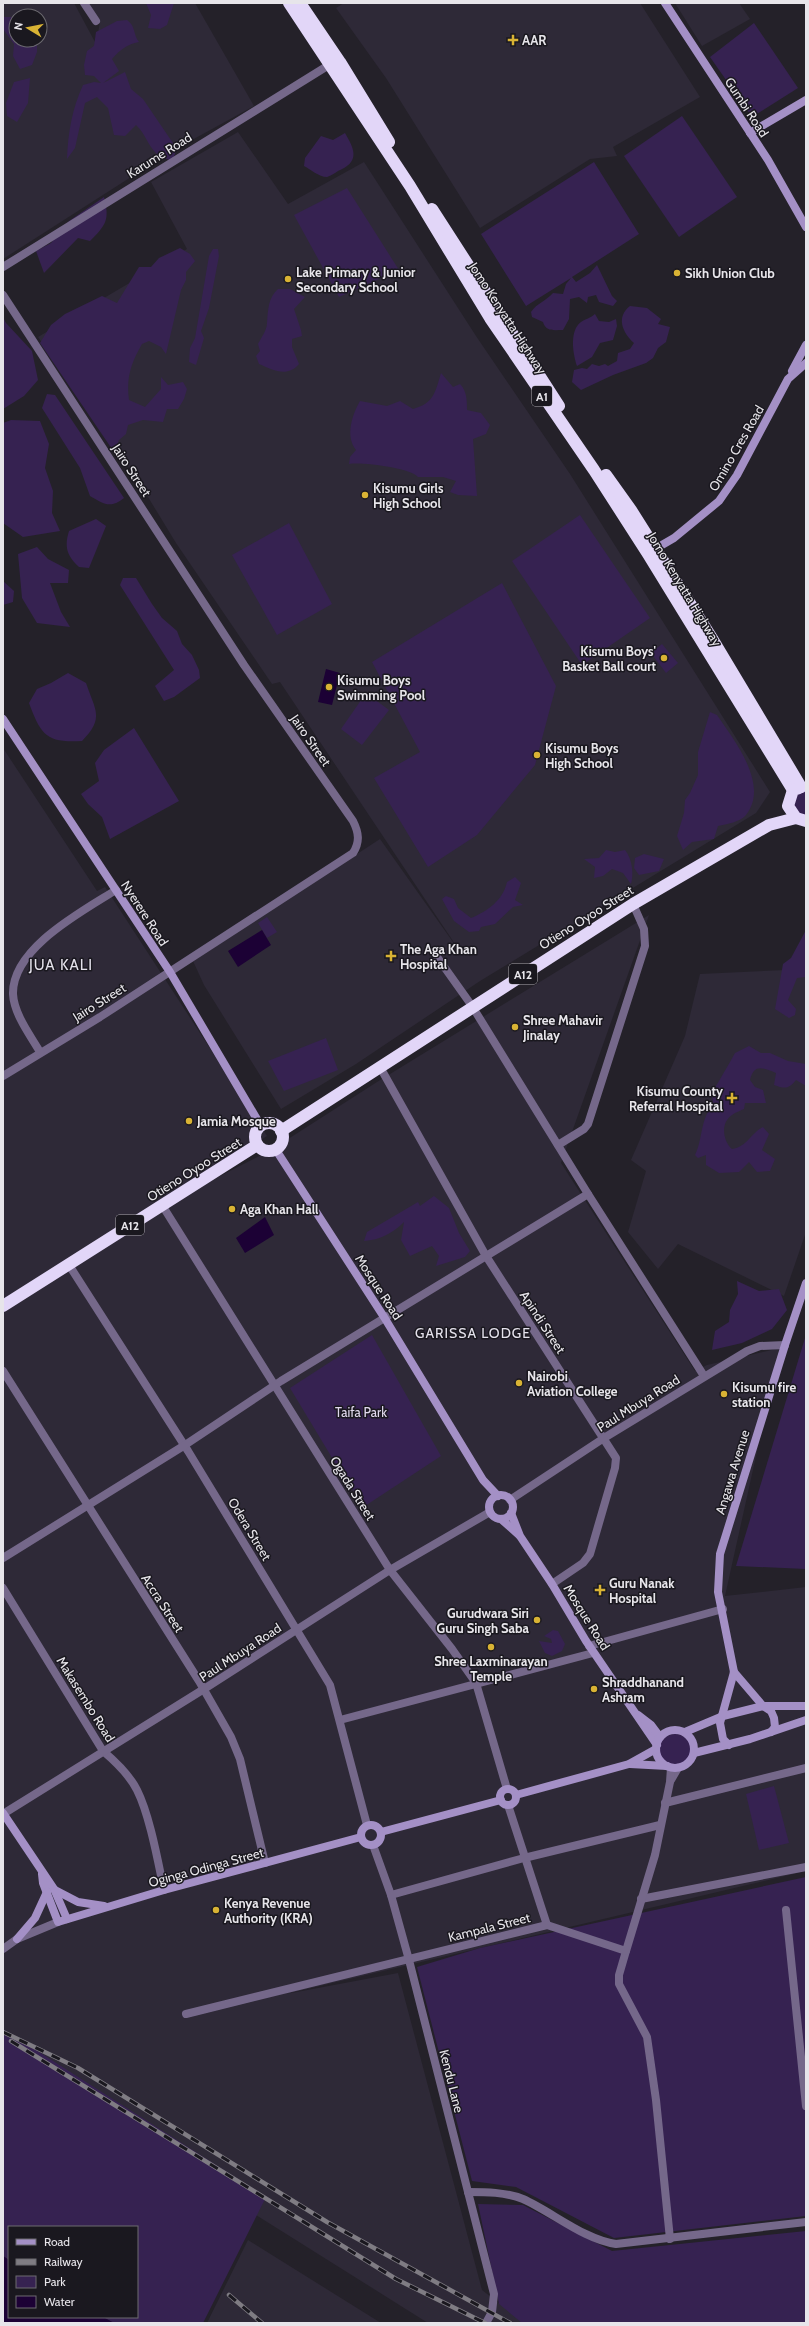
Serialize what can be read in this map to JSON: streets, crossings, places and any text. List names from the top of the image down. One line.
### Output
{"streets":{"highway":["Jomo Kenyatta Highway","A1","Otieno Oyoo Street","A12"],"main road":["Gumbi Road","Omino Cres Road","Nyerere Road","Mosque Road","Angawa Avenue","Oginga Odinga Street"],"street":["Karume Road","Jairo Street","Apindi Street","Paul Mbuya Road","Ogada Street","Odera Street","Accra Street","Makasembo Road","Kampala Street","Kendu Lane"]},"crossings":[["Karume Road","Jomo Kenyatta Highway"],["Jomo Kenyatta Highway","A1"],["Jomo Kenyatta Highway","Omino Cres Road"],["Jairo Street","Nyerere Road"],["Nyerere Road","Otieno Oyoo Street"],["Nyerere Road","Mosque Road"],["Otieno Oyoo Street","Mosque Road"],["Otieno Oyoo Street","Apindi Street"],["Otieno Oyoo Street","Ogada Street"],["Otieno Oyoo Street","Odera Street"],["Mosque Road","Apindi Street"],["Mosque Road","Paul Mbuya Road"],["Apindi Street","Paul Mbuya Road"],["Paul Mbuya Road","Angawa Avenue"],["Paul Mbuya Road","Ogada Street"],["Paul Mbuya Road","Odera Street"],["Paul Mbuya Road","Accra Street"],["Paul Mbuya Road","Makasembo Road"],["Odera Street","Oginga Odinga Street"],["Odera Street","Kendu Lane"],["Accra Street","Oginga Odinga Street"],["Makasembo Road","Oginga Odinga Street"],["Oginga Odinga Street","Kendu Lane"],["Kampala Street","Kendu Lane"]],"districts":["JUA KALI","GARISSA LODGE"],"parks":["Taifa Park"],"places":{"health":["AAR","The Aga Khan Hospital","Kisumu County Referral Hospital","Guru Nanak Hospital"],"other":["Sikh Union Club","Lake Primary & Junior Secondary School","Kisumu Girls High School","Kisumu Boys' Basket Ball court","Kisumu Boys Swimming Pool","Kisumu Boys High School","Shree Mahavir Jinalay","Jamia Mosque","Aga Khan Hall","Nairobi Aviation College","Kisumu fire station","Gurudwara Siri Guru Singh Saba","Shree Laxminarayan Temple","Shraddhanand Ashram","Kenya Revenue Authority (KRA)"]},"legend":["Road","Railway","Park","Water"],"north":"left"}
